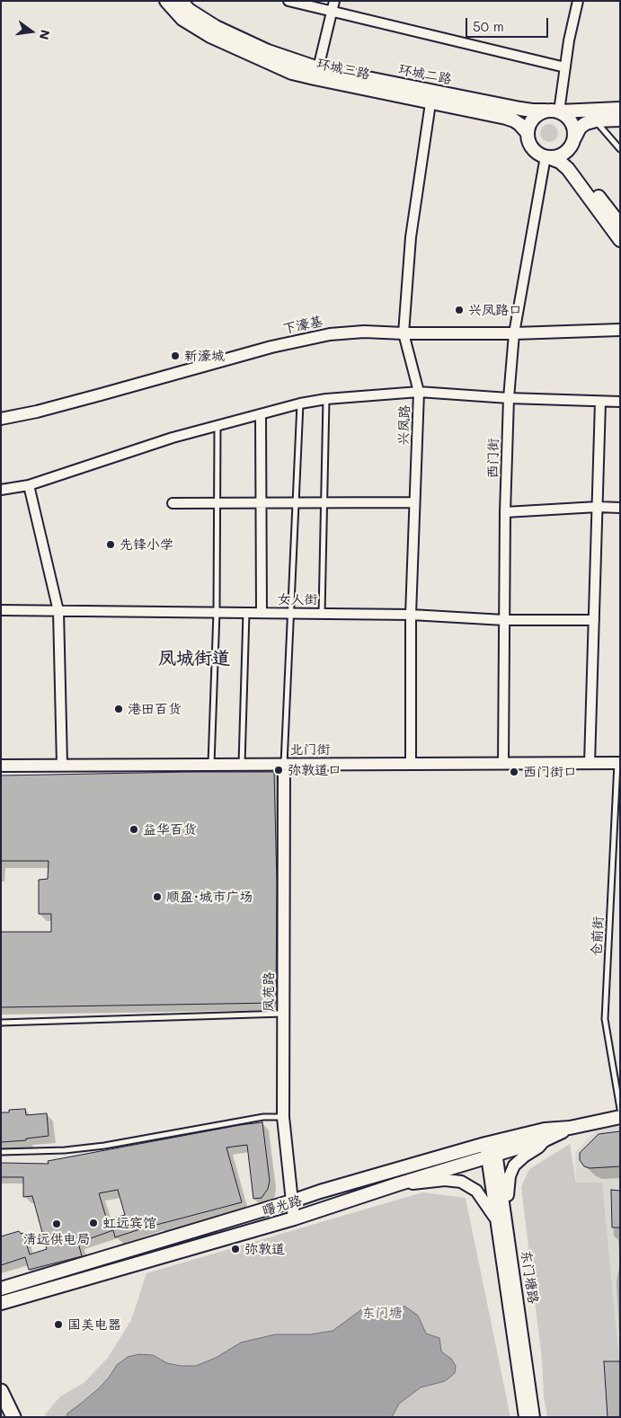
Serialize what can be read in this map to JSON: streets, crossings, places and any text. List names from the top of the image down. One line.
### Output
{"streets":{"main road":["环城三路","环城二路","曙光路"],"street":["下濠基","兴凤路","西门街","女人街","北门街","凤苑路","东门塘路"],"lane":["仓前街"]},"crossings":[["环城三路","环城二路"],["环城三路","兴凤路"],["环城三路","西门街"],["环城二路","兴凤路"],["环城二路","西门街"],["下濠基","兴凤路"],["下濠基","西门街"],["兴凤路","女人街"],["兴凤路","北门街"],["西门街","女人街"],["西门街","北门街"],["北门街","仓前街"],["北门街","凤苑路"],["凤苑路","曙光路"],["曙光路","东门塘路"]],"districts":["凤城街道"],"parks":["东门塘"],"places":["兴凤路口","新濠城","先锋小学","港田百货","弥敦道口","西门街口","益华百货","顺盈·城市广场","虹远宾馆","清远供电局","弥敦道","国美电器"],"scale_bar":"50 m","north":"right"}
